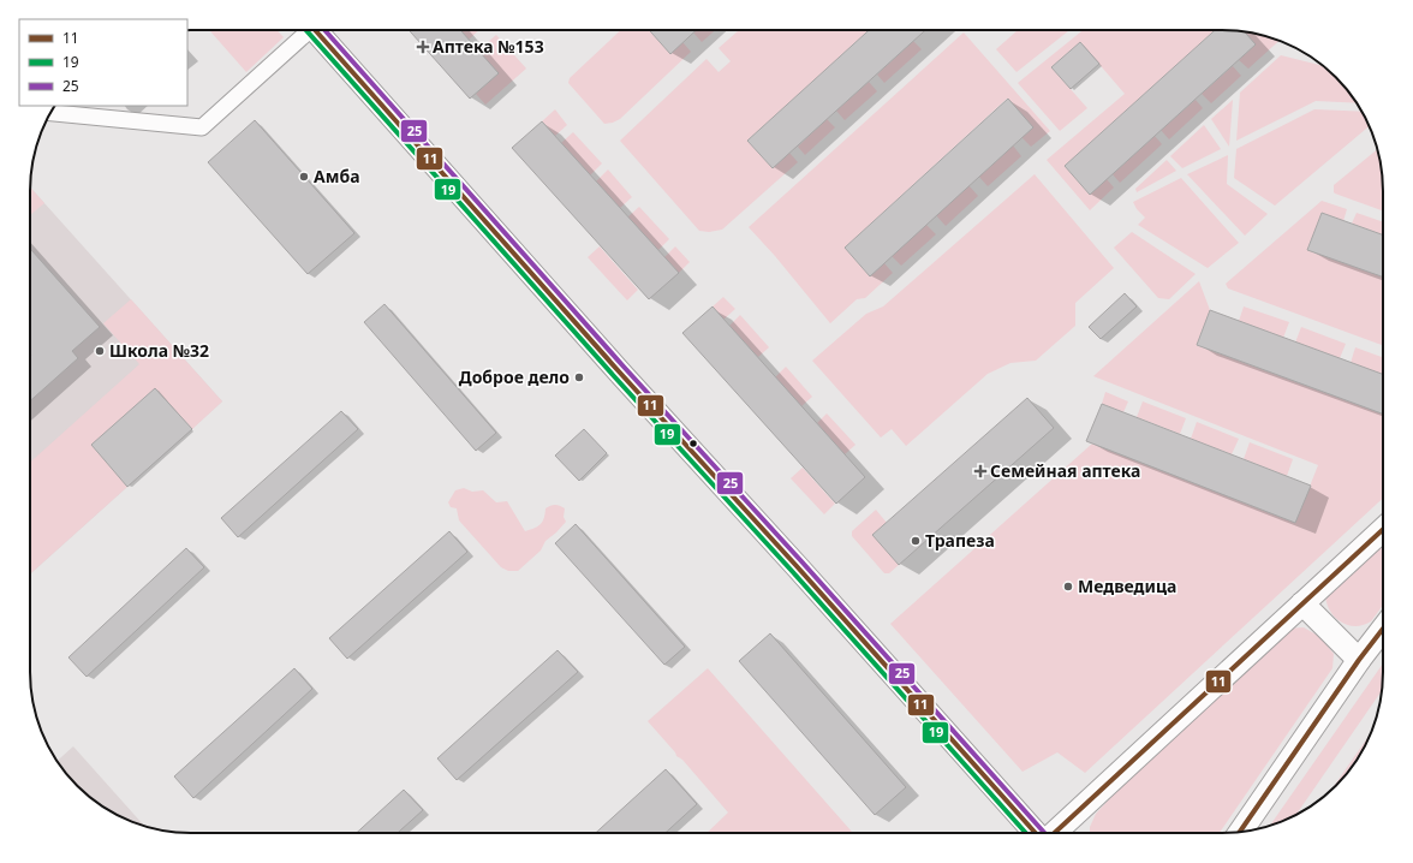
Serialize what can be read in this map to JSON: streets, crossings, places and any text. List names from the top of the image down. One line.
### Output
{"places":{"health":["Аптека №153","Семейная аптека"],"other":["Амба","Школа №32","Доброе дело","Трапеза","Медведица"]},"lines":["transit line 11","transit line 19","transit line 25"],"legend":["11","19","25"]}
